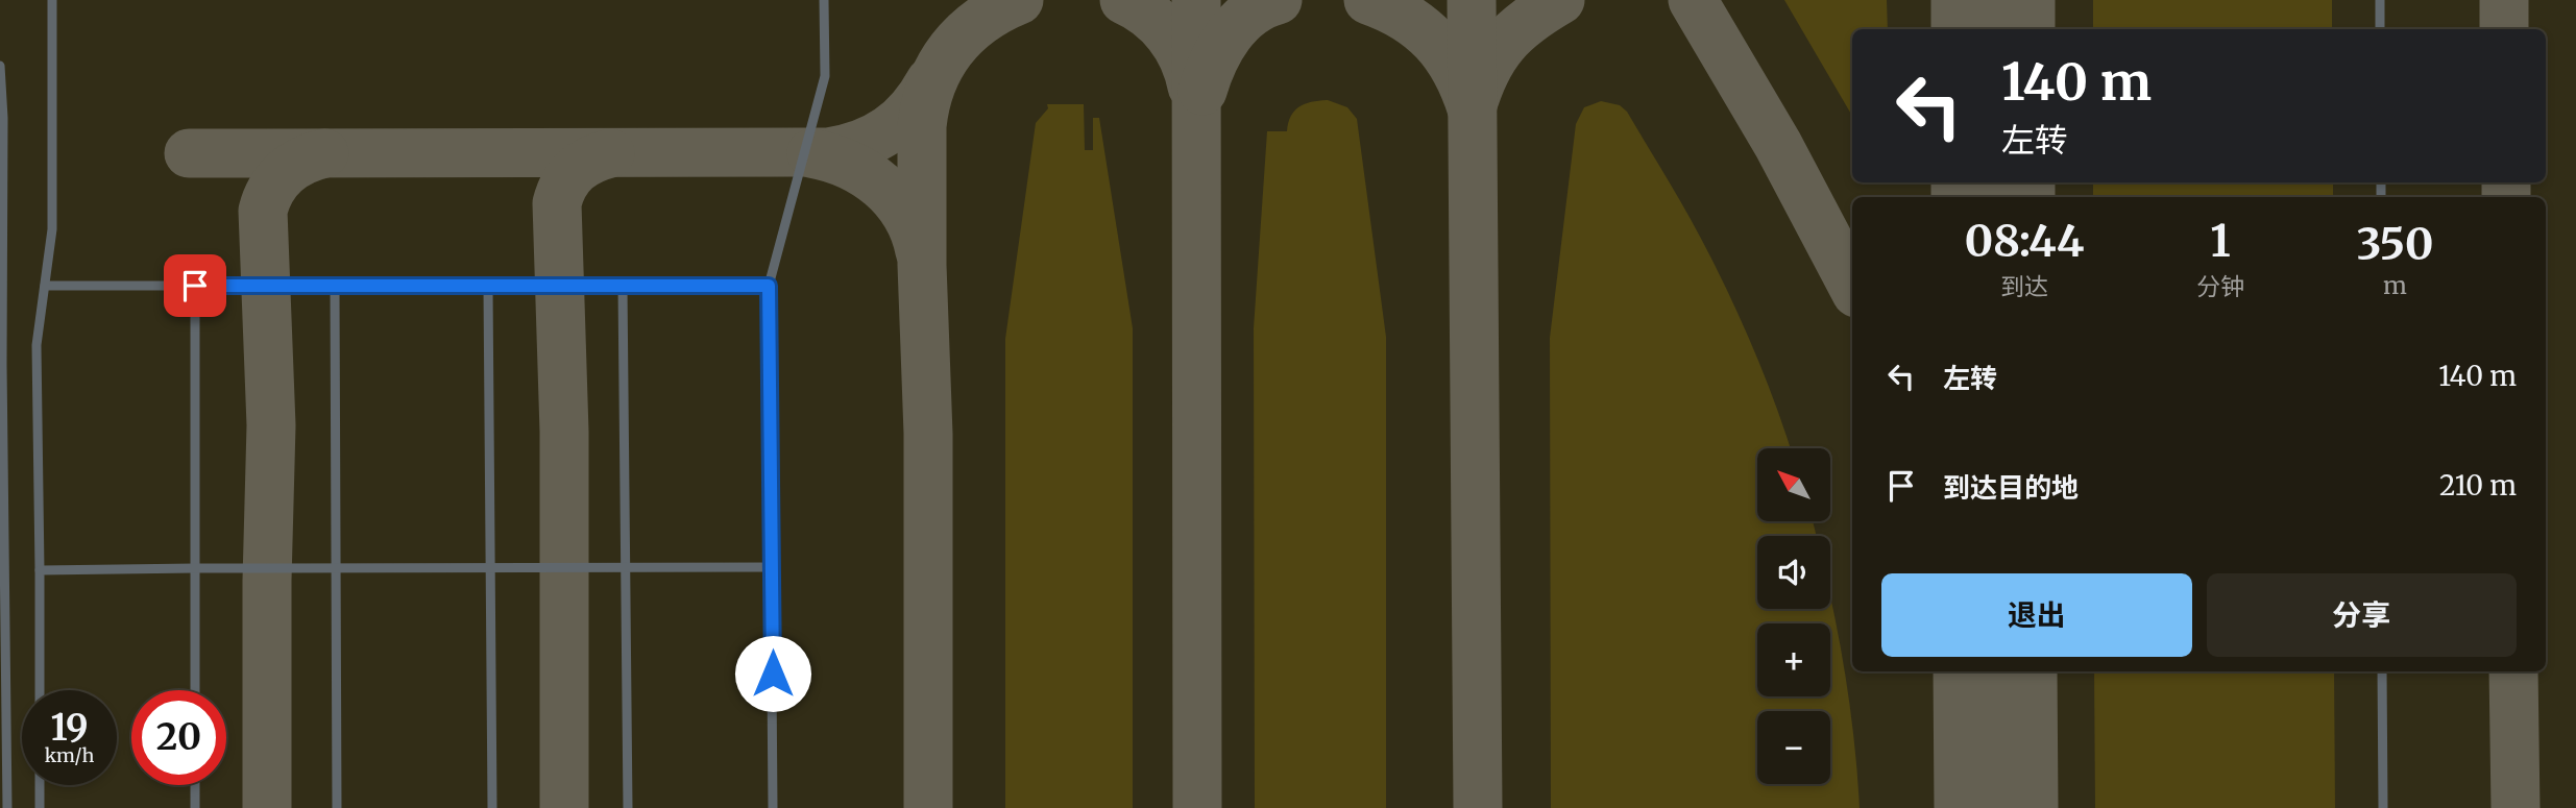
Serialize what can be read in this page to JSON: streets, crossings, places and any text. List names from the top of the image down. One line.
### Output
{"north":"top left","page":{"turn":["140 m","左转"],"eta":["08:44","到达","1","分钟","350","m"],"list":[{"name":"左转","value":"140 m"},{"name":"到达目的地","value":"210 m"}],"map_buttons":["+","−"],"buttons":["退出","分享"],"speed":"19 km/h","limit":"20"}}
